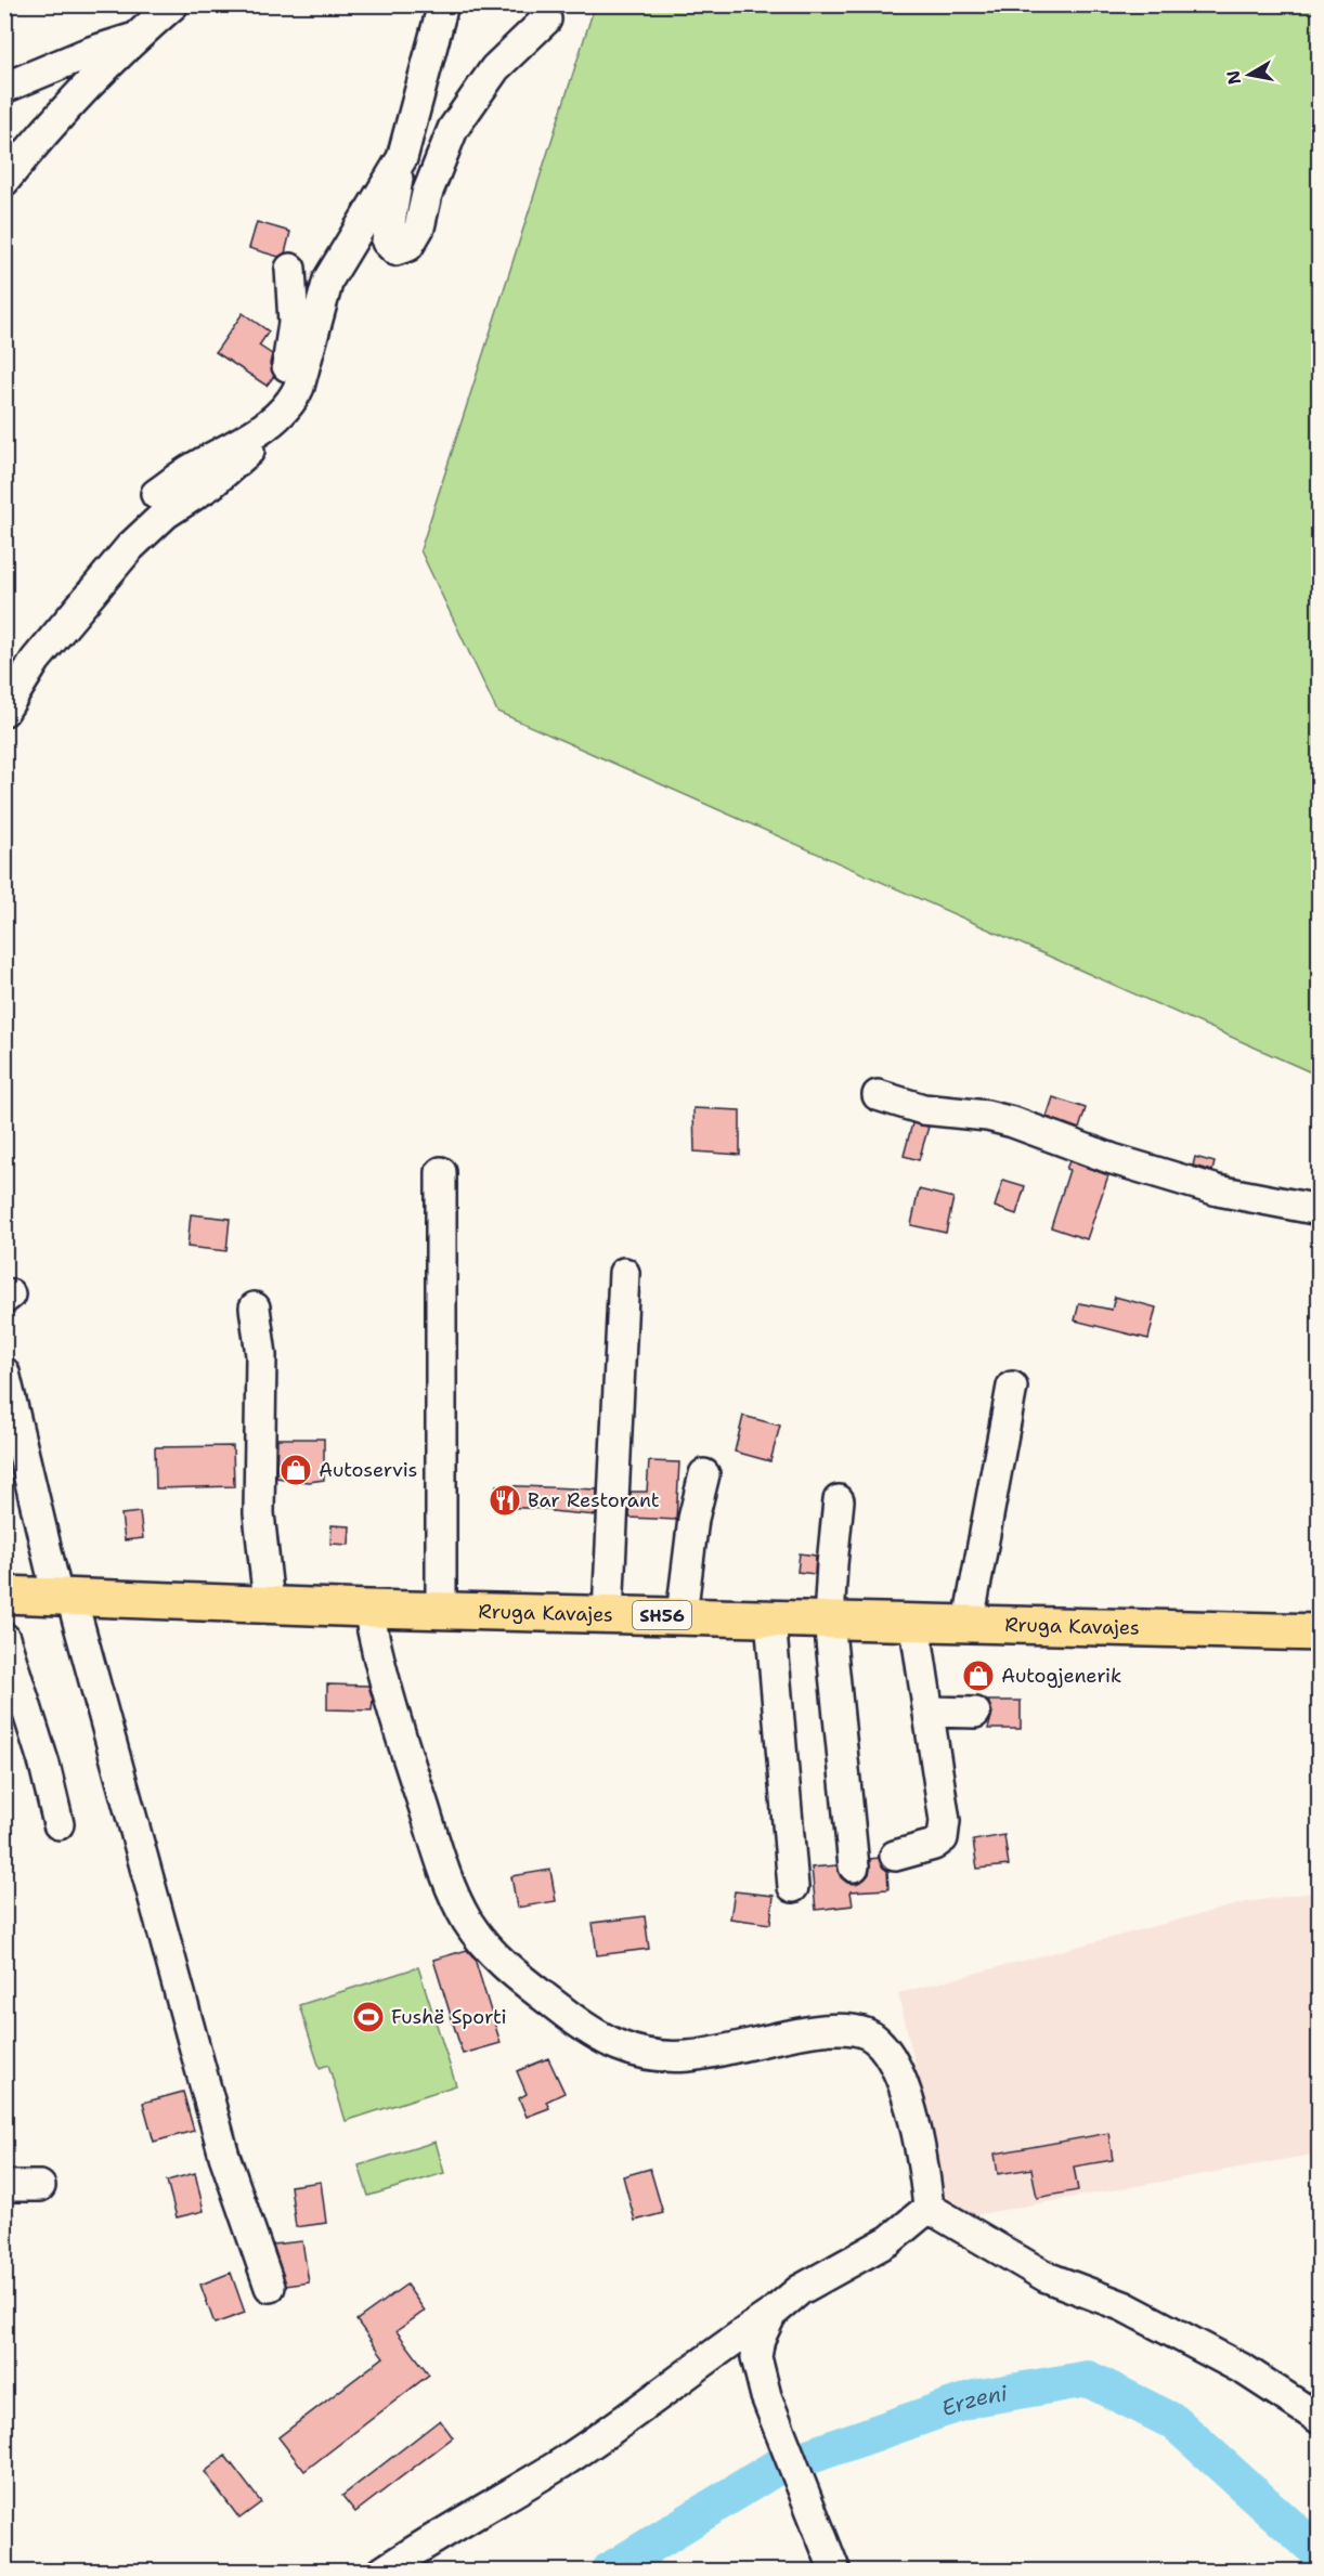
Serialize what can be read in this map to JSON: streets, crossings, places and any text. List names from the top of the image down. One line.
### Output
{"streets":{"main road":["Rruga Kavajes","SH56"]},"water":["Erzeni"],"places":{"shop":["Autoservis","Autogjenerik"],"restaurant":["Bar Restorant"],"sports":["Fushë Sporti"]},"north":"left"}
